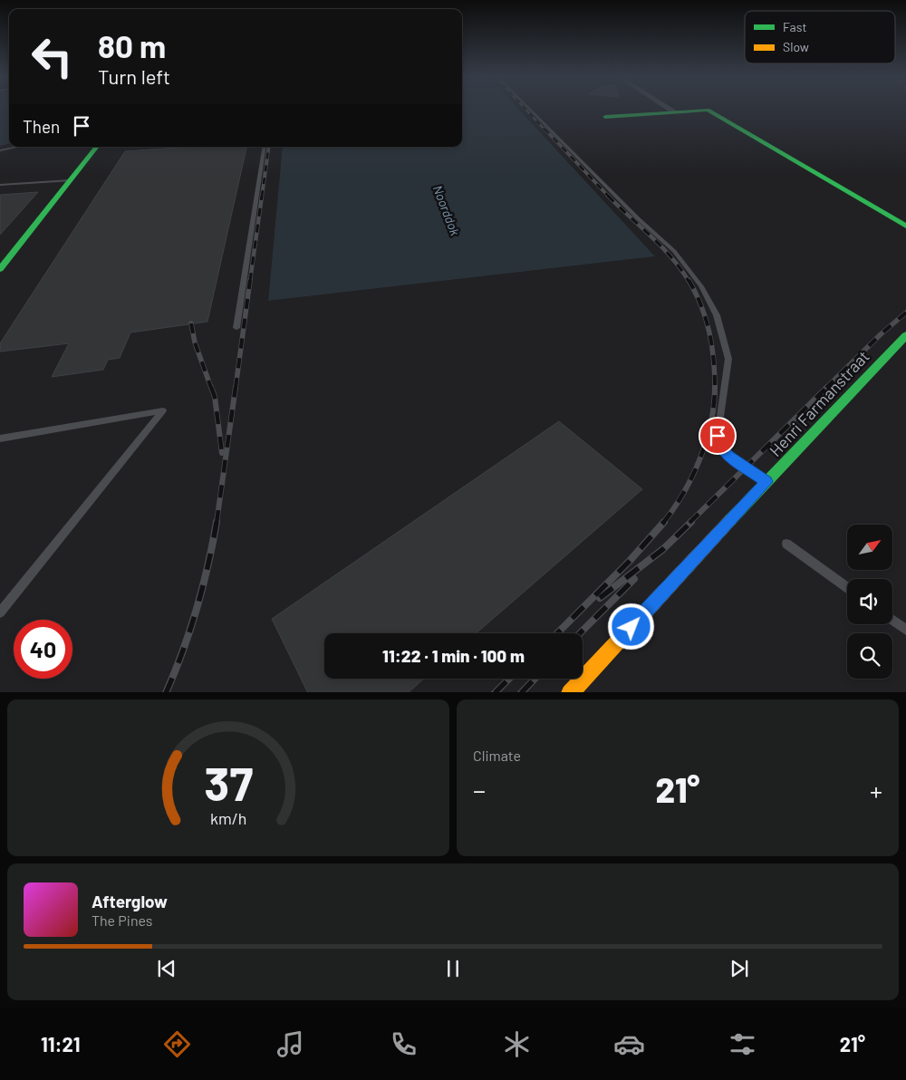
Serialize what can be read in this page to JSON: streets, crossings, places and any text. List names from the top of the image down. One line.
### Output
{"streets":{"street":["Henri Farmanstraat"]},"water":["Noorddok"],"legend":["Fast","Slow"],"north":"top right","page":{"turn":["80 m","Turn left"],"then":"Then","limit":"40","trip":"11:22 · 1 min · 100 m","tile":"Climate","heat":["−","21°","+"],"song":["Afterglow","The Pines"],"tabs":["11:21","21°"],"gauge":["37","km/h"]}}
